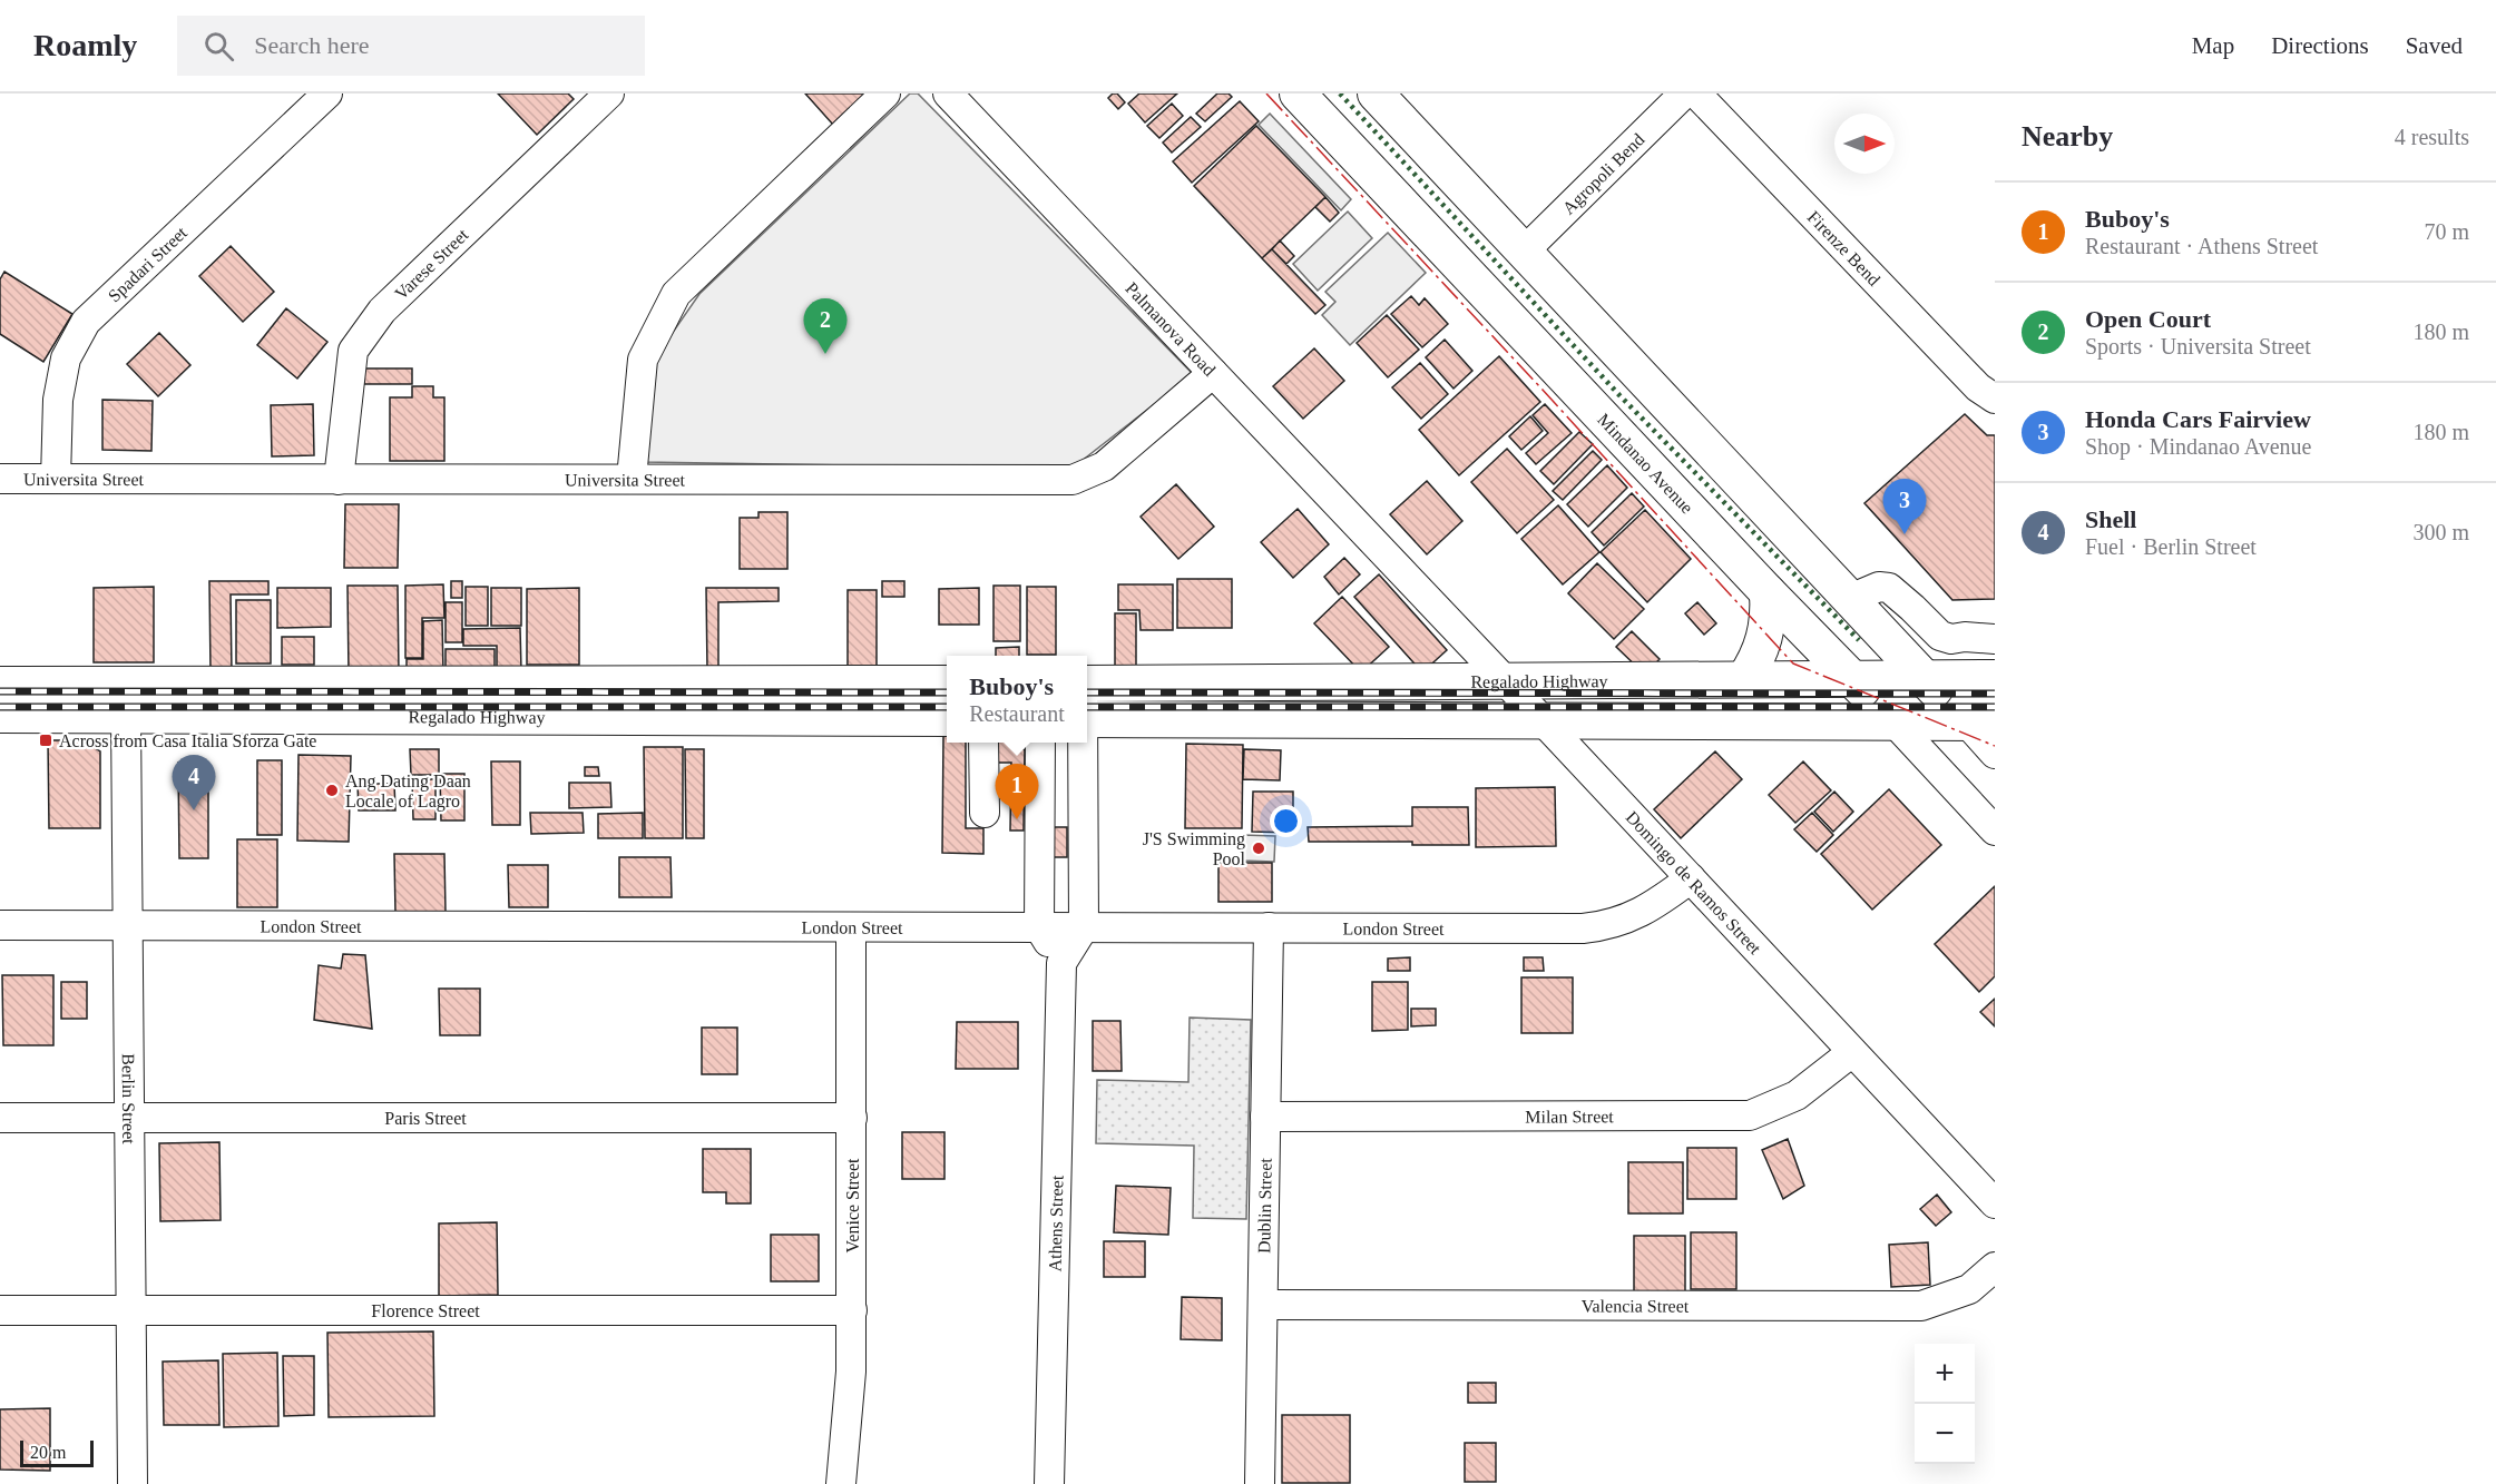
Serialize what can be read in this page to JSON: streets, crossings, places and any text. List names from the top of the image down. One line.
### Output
{"streets":{"main road":["Mindanao Avenue","Regalado Highway"],"street":["Agropoli Bend","Firenze Bend","Spadari Street","Varese Street","Palmanova Road","Universita Street","Domingo de Ramos Street","London Street","Berlin Street","Milan Street","Paris Street","Venice Street","Dublin Street","Athens Street","Valencia Street","Florence Street"]},"crossings":[["Spadari Street","Universita Street"],["Varese Street","Universita Street"],["Palmanova Road","Universita Street"],["Palmanova Road","Domingo de Ramos Street"],["Mindanao Avenue","Regalado Highway"],["Regalado Highway","Domingo de Ramos Street"],["Regalado Highway","Berlin Street"],["Domingo de Ramos Street","London Street"],["Domingo de Ramos Street","Milan Street"],["London Street","Berlin Street"],["London Street","Venice Street"],["London Street","Dublin Street"],["Berlin Street","Paris Street"],["Berlin Street","Florence Street"],["Milan Street","Dublin Street"],["Paris Street","Venice Street"],["Venice Street","Florence Street"],["Dublin Street","Valencia Street"]],"places":{"transit":["Across from Casa Italia Sforza Gate"],"other":["Ang Dating Daan Locale of Lagro","J'S Swimming Pool"]},"scale_bar":"20 m","north":"right","page":{"header":"Roamly","search":"Search here","nav":["Map","Directions","Saved"],"heading":["Nearby","4 results"],"list":[{"mark":"1","name":"Buboy's","note":"Restaurant · Athens Street","value":"70 m"},{"mark":"2","name":"Open Court","note":"Sports · Universita Street","value":"180 m"},{"mark":"3","name":"Honda Cars Fairview","note":"Shop · Mindanao Avenue","value":"180 m"},{"mark":"4","name":"Shell","note":"Fuel · Berlin Street","value":"300 m"}],"pins":["2","3","4","1"],"popup":["Buboy's","Restaurant"],"map_buttons":["+","−"],"scale":"20 m"}}
